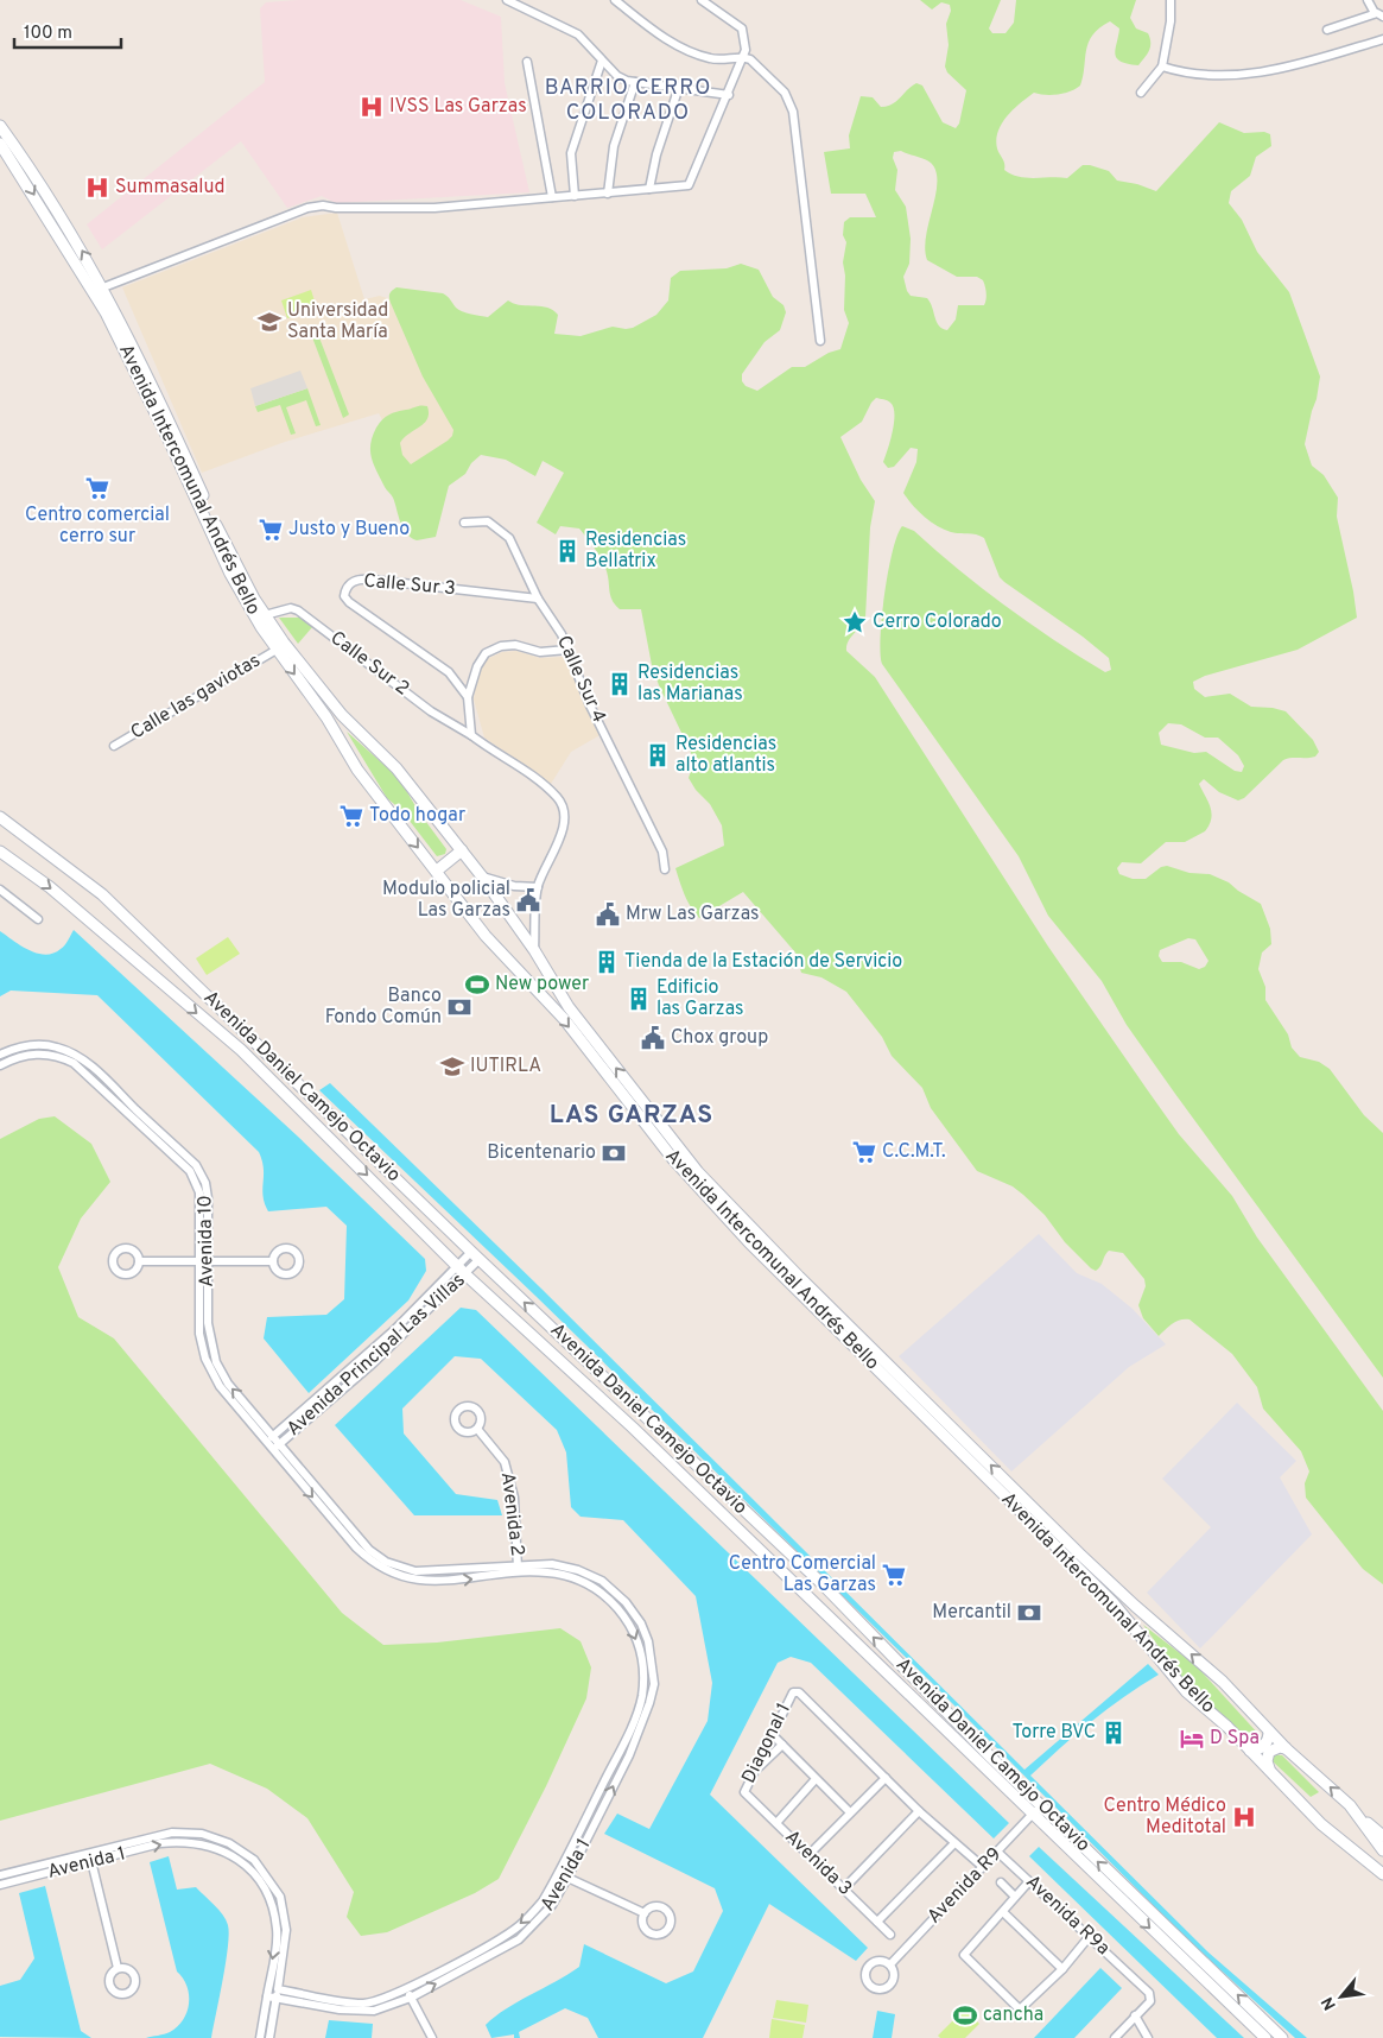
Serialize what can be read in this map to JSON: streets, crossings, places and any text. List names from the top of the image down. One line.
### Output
{"streets":{"main road":["Avenida Intercomunal Andrés Bello","Avenida Daniel Camejo Octavio"],"street":["Calle Sur 3","Calle Sur 2","Calle Sur 4","Calle las gaviotas","Avenida 10","Avenida Principal Las Villas","Avenida 2","Diagonal 1","Avenida 1","Avenida 3","Avenida R9","Avenida R9a"]},"crossings":[["Avenida Intercomunal Andrés Bello","Calle Sur 2"],["Avenida Intercomunal Andrés Bello","Calle las gaviotas"],["Calle Sur 3","Calle Sur 4"],["Avenida Daniel Camejo Octavio","Avenida Principal Las Villas"],["Avenida Daniel Camejo Octavio","Avenida R9"],["Avenida 10","Avenida Principal Las Villas"],["Avenida 10","Avenida 1"],["Avenida Principal Las Villas","Avenida 1"],["Avenida 2","Avenida 1"],["Diagonal 1","Avenida 3"],["Avenida R9","Avenida R9a"]],"districts":["BARRIO CERRO COLORADO","LAS GARZAS"],"places":{"hospital":["IVSS Las Garzas","Summasalud","Centro Médico Meditotal"],"school or university":["Universidad Santa María","IUTIRLA"],"supermarket":["Centro comercial cerro sur","Justo y Bueno","Todo hogar","C.C.M.T.","Centro Comercial Las Garzas"],"building":["Residencias Bellatrix","Residencias las Marianas","Residencias alto atlantis","Tienda de la Estación de Servicio","Edificio las Garzas","Torre BVC"],"place":["Cerro Colorado"],"public building":["Modulo policial Las Garzas","Mrw Las Garzas","Chox group"],"sports":["New power","cancha"],"bank":["Banco Fondo Común","Bicentenario","Mercantil"],"hotel":["D Spa"]},"scale_bar":"100 m","north":"bottom left"}
